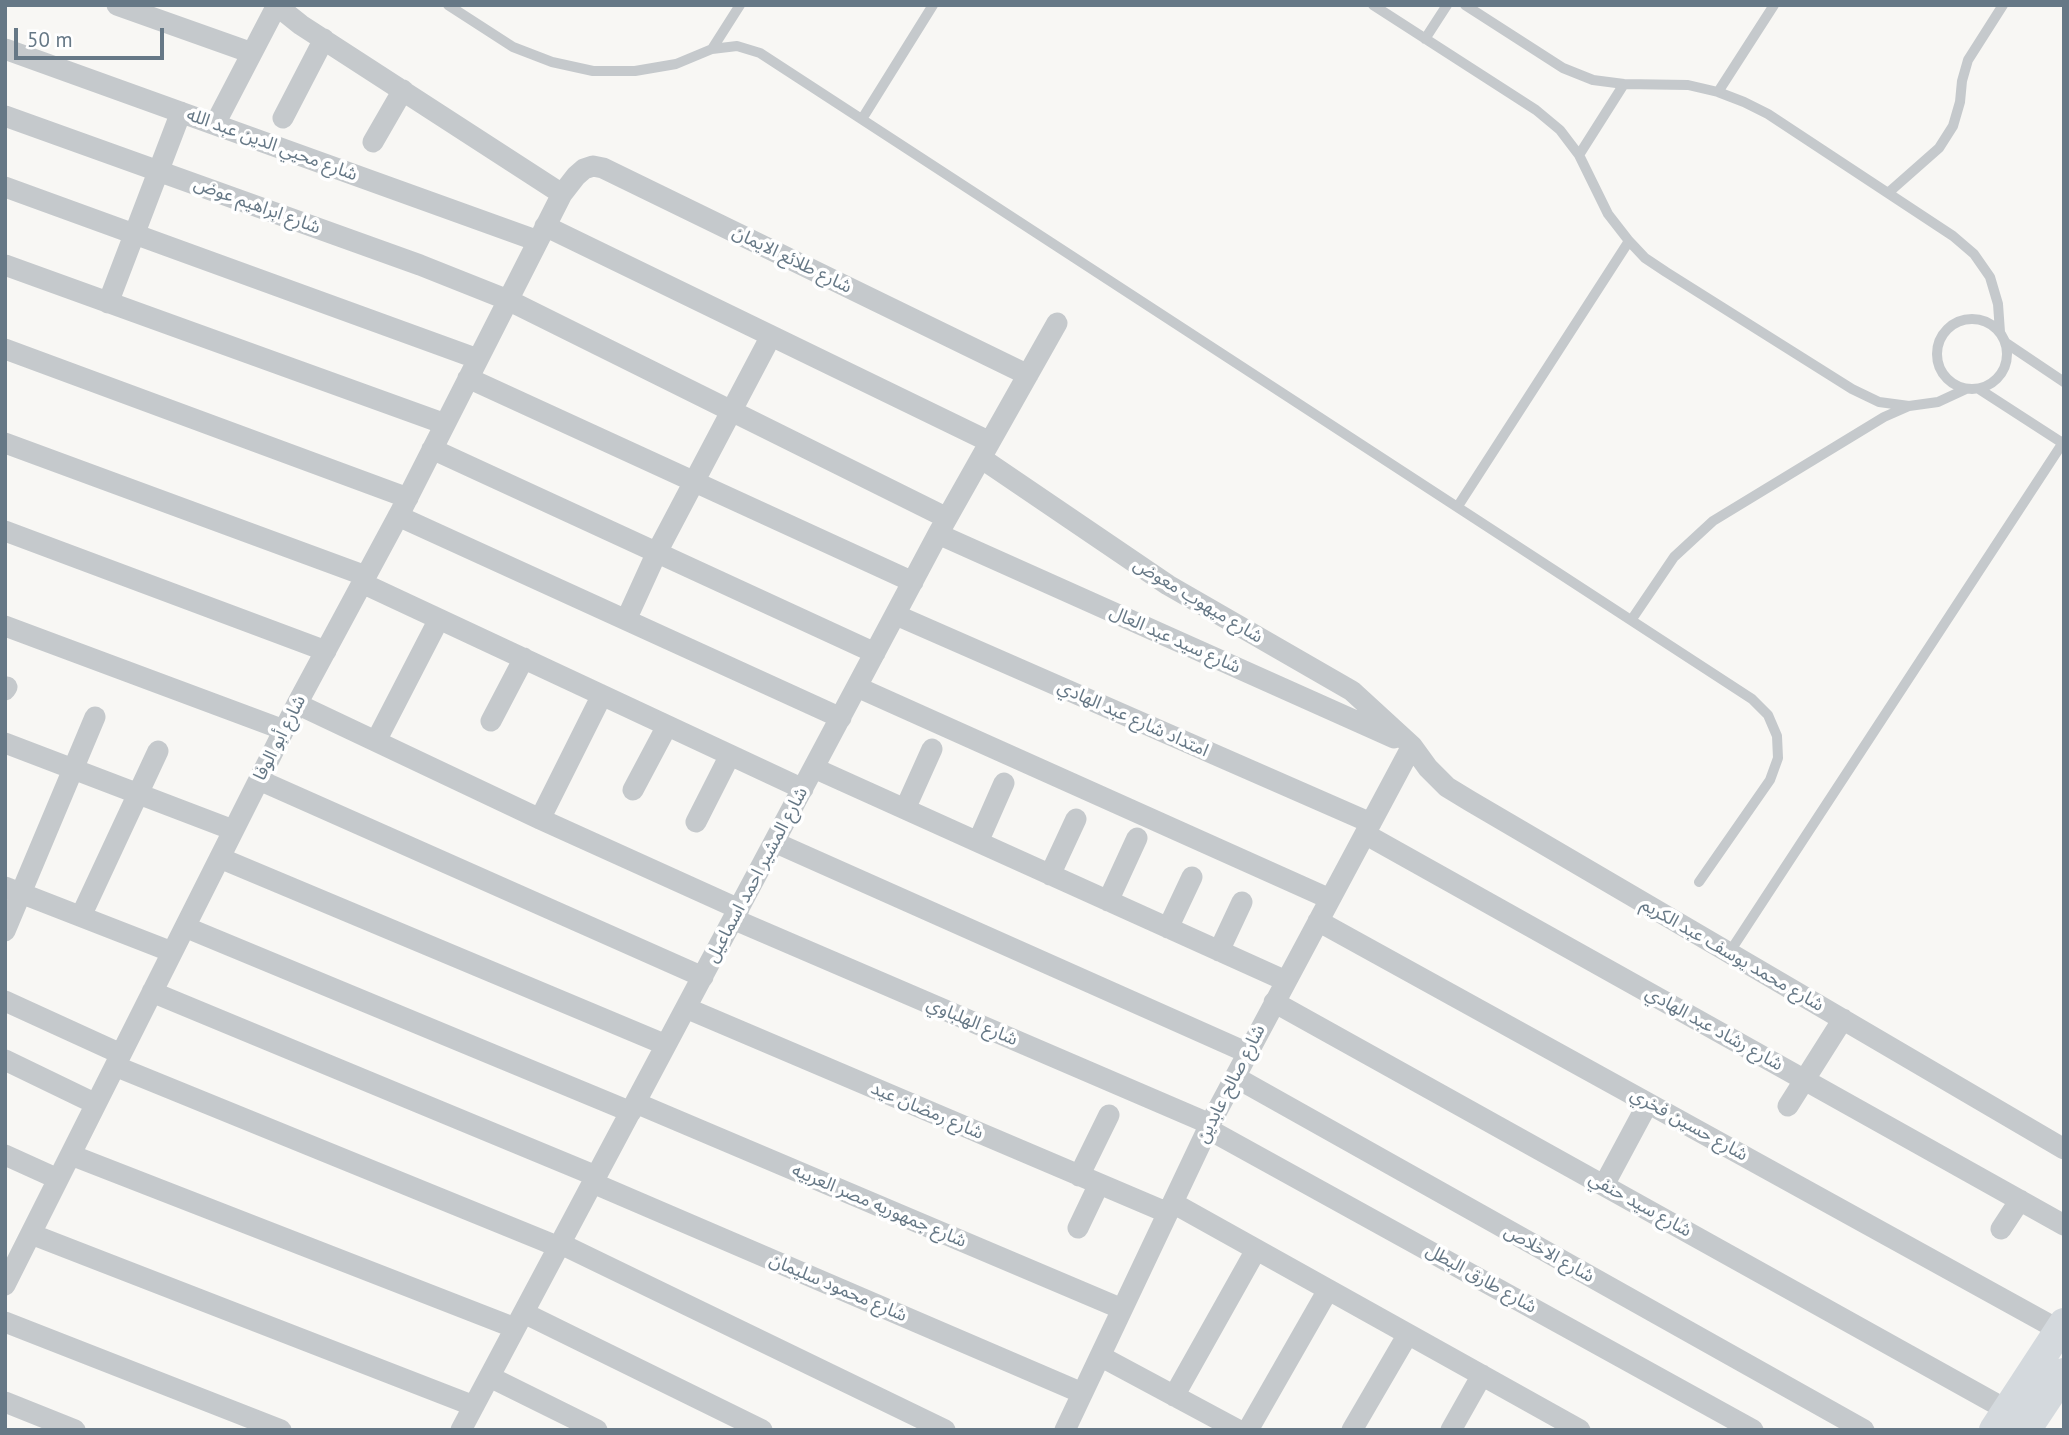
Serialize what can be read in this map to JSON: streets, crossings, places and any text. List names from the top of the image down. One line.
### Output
{"streets":{"street":["شارع محيي الدين عبد الله","شارع ابراهيم عوض","شارع طلائع الايمان","شارع ميهوب معوض","شارع سيد عبد العال","امتداد شارع عبد الهادي","شارع أبو الوفا","شارع المشير احمد اسماعيل","شارع محمد يوسف عبد الكريم","شارع الهلباوي","شارع رشاد عبد الهادي","شارع صالح عابدين","شارع رمضان عيد","شارع حسين فخري","شارع سيد حنفي","شارع جمهوريه مصر العربيه","شارع الاخلاص","شارع طارق البطل","شارع محمود سليمان"]},"crossings":[["شارع محيي الدين عبد الله","شارع ميهوب معوض"],["شارع محيي الدين عبد الله","شارع أبو الوفا"],["شارع ابراهيم عوض","شارع سيد عبد العال"],["شارع ابراهيم عوض","شارع أبو الوفا"],["شارع طلائع الايمان","شارع أبو الوفا"],["شارع طلائع الايمان","شارع المشير احمد اسماعيل"],["شارع ميهوب معوض","شارع سيد عبد العال"],["شارع ميهوب معوض","شارع المشير احمد اسماعيل"],["شارع ميهوب معوض","شارع محمد يوسف عبد الكريم"],["شارع ميهوب معوض","شارع صالح عابدين"],["شارع سيد عبد العال","شارع المشير احمد اسماعيل"],["شارع سيد عبد العال","شارع محمد يوسف عبد الكريم"],["شارع سيد عبد العال","شارع صالح عابدين"],["امتداد شارع عبد الهادي","شارع المشير احمد اسماعيل"],["امتداد شارع عبد الهادي","شارع رشاد عبد الهادي"],["امتداد شارع عبد الهادي","شارع صالح عابدين"],["شارع أبو الوفا","شارع الهلباوي"],["شارع أبو الوفا","شارع جمهوريه مصر العربيه"],["شارع أبو الوفا","شارع محمود سليمان"],["شارع المشير احمد اسماعيل","شارع الهلباوي"],["شارع المشير احمد اسماعيل","شارع رمضان عيد"],["شارع المشير احمد اسماعيل","شارع جمهوريه مصر العربيه"],["شارع المشير احمد اسماعيل","شارع محمود سليمان"],["شارع محمد يوسف عبد الكريم","شارع صالح عابدين"],["شارع الهلباوي","شارع صالح عابدين"],["شارع الهلباوي","شارع طارق البطل"],["شارع رشاد عبد الهادي","شارع صالح عابدين"],["شارع صالح عابدين","شارع رمضان عيد"],["شارع صالح عابدين","شارع حسين فخري"],["شارع صالح عابدين","شارع سيد حنفي"],["شارع صالح عابدين","شارع جمهوريه مصر العربيه"],["شارع صالح عابدين","شارع الاخلاص"],["شارع صالح عابدين","شارع طارق البطل"],["شارع صالح عابدين","شارع محمود سليمان"]],"scale_bar":"50 m"}
